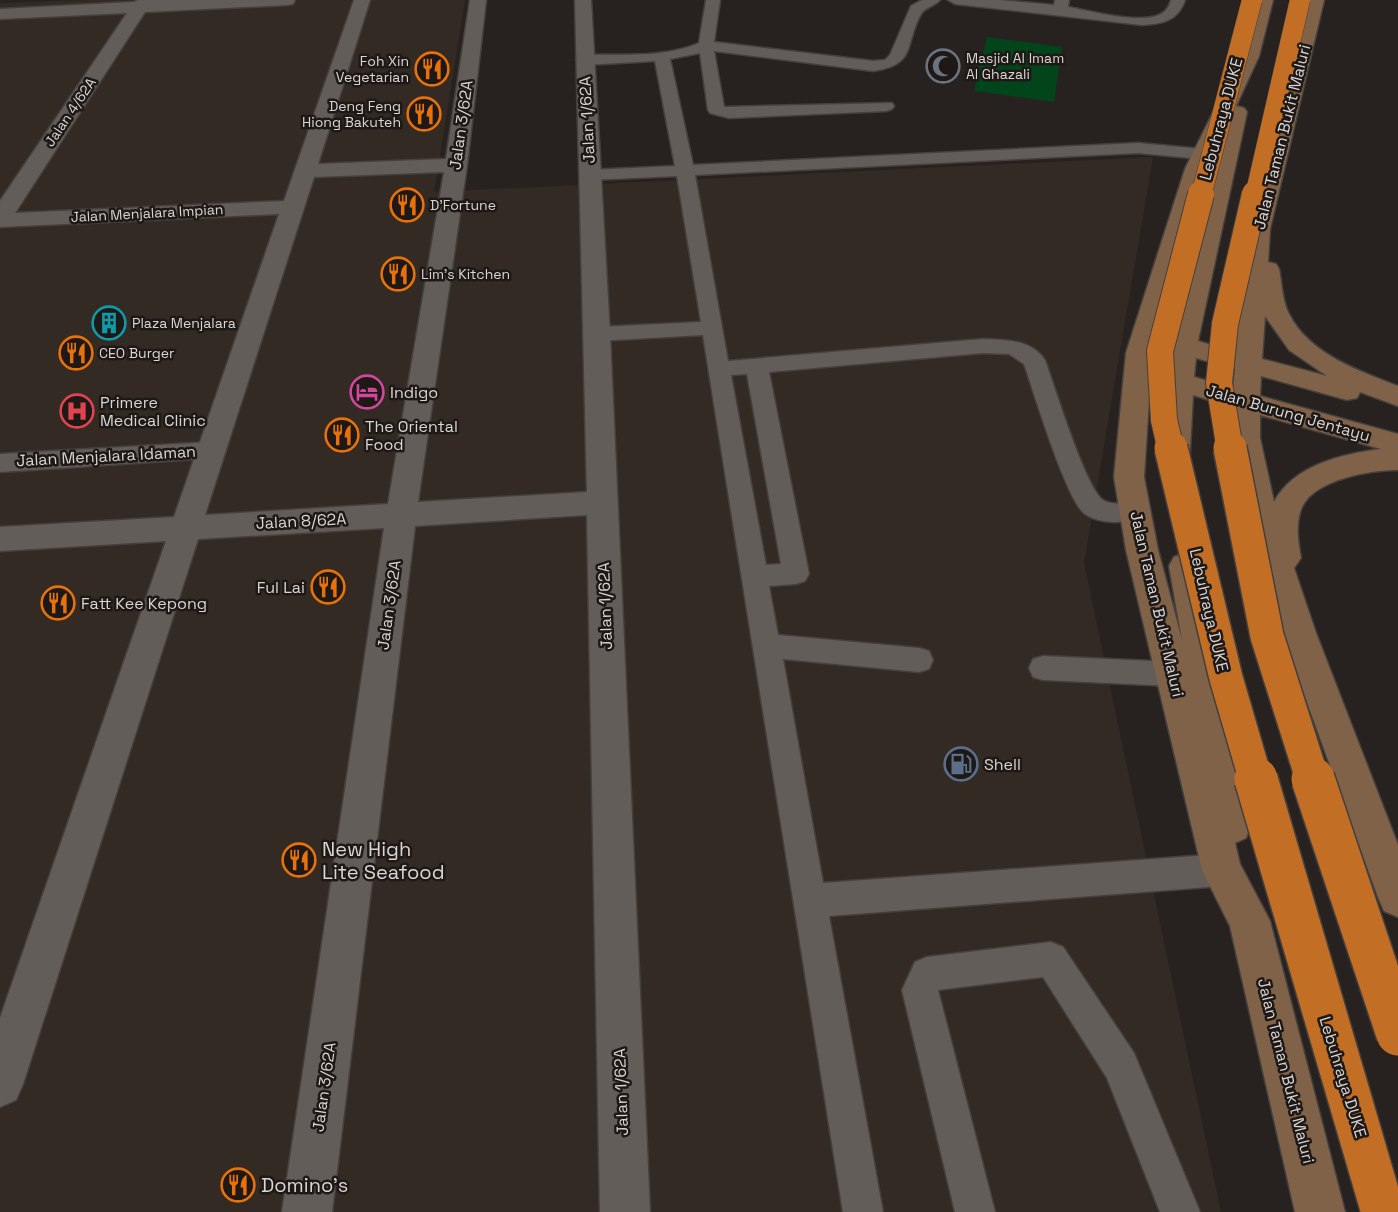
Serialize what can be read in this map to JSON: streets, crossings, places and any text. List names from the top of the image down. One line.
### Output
{"streets":{"highway":["Lebuhraya DUKE"],"main road":["Jalan Taman Bukit Maluri","Jalan Burung Jentayu"],"street":["Jalan 4/62A","Jalan 1/62A","Jalan 3/62A","Jalan Menjalara Impian","Jalan 8/62A"],"lane":["Jalan Menjalara Idaman"]},"crossings":[["Jalan 4/62A","Jalan Menjalara Impian"],["Lebuhraya DUKE","Jalan Taman Bukit Maluri"],["Jalan 1/62A","Jalan 8/62A"],["Jalan 3/62A","Jalan 8/62A"],["Jalan Taman Bukit Maluri","Jalan Burung Jentayu"]],"places":{"mosque":["Masjid Al Imam Al Ghazali"],"restaurant":["Foh Xin Vegetarian","Deng Feng Hiong Bakuteh","D'Fortune","Lim's Kitchen","CEO Burger","The Oriental Food","Ful Lai","Fatt Kee Kepong","New High Lite Seafood","Domino's"],"building":["Plaza Menjalara"],"hotel":["Indigo"],"hospital":["Primere Medical Clinic"],"fuel station":["Shell"]}}
